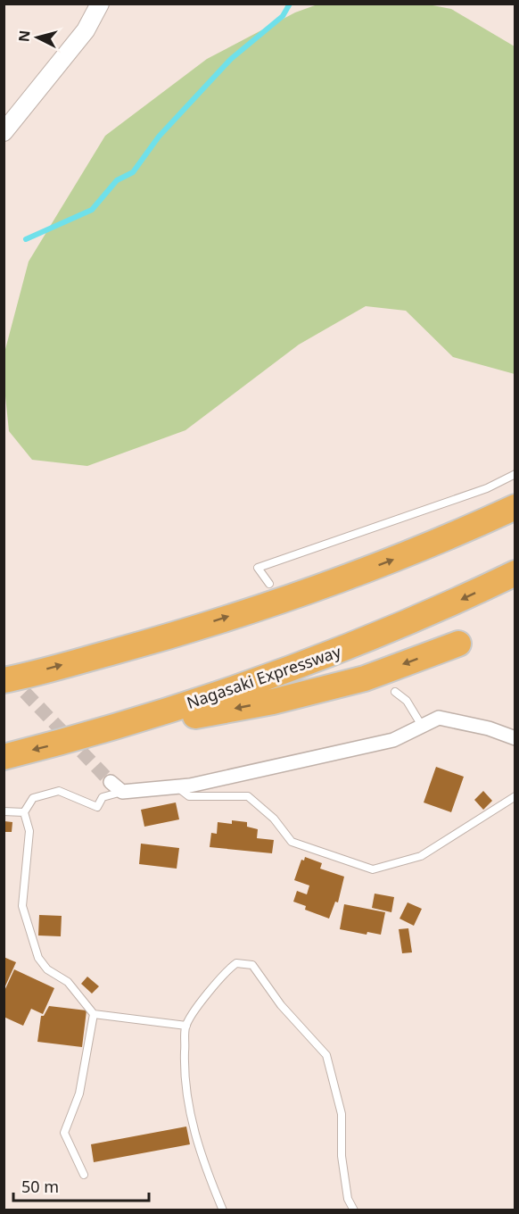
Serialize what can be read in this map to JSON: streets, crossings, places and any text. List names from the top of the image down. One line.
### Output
{"streets":{"highway":["Nagasaki Expressway"]},"scale_bar":"50 m","north":"left"}
